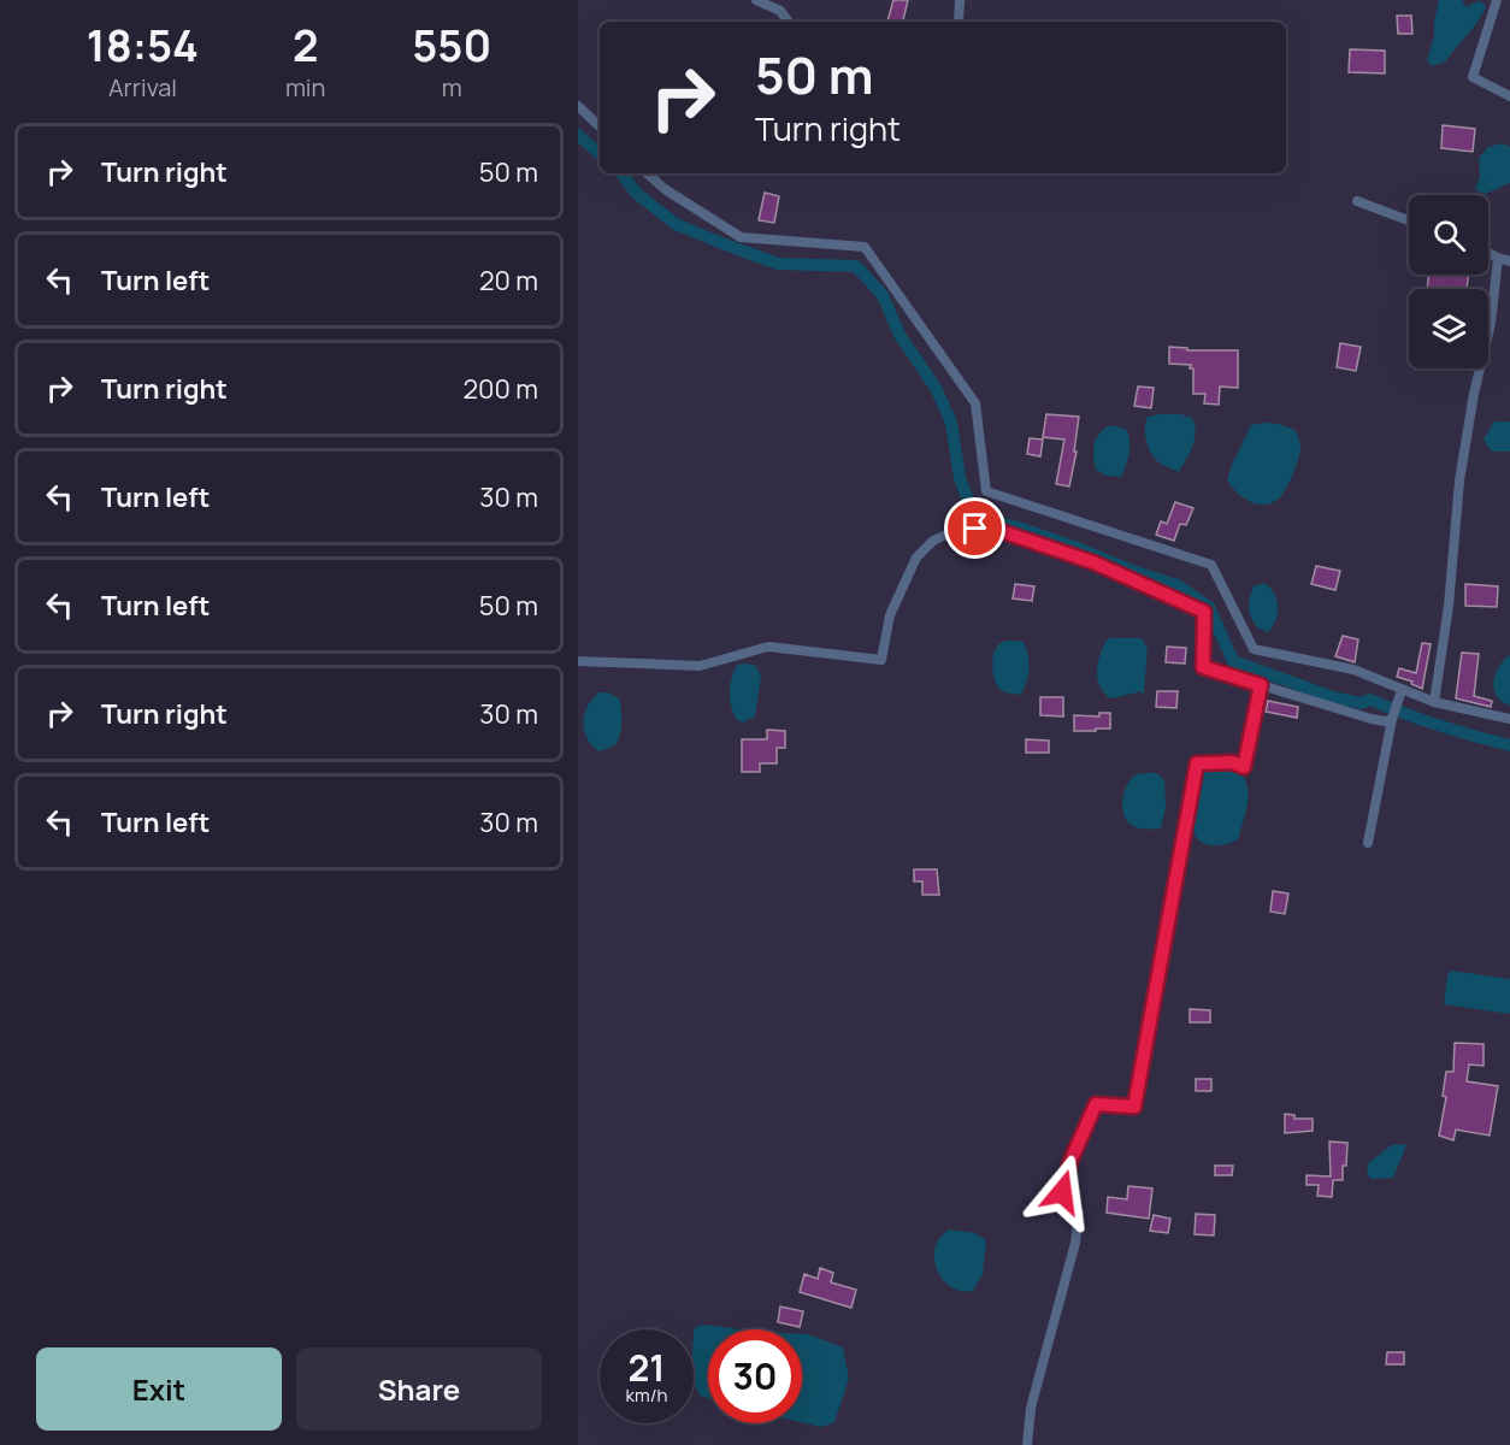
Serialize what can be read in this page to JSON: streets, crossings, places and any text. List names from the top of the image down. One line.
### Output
{"page":{"eta":["18:54","Arrival","2","min","550","m"],"turn":["50 m","Turn right"],"list":[{"name":"Turn right","value":"50 m"},{"name":"Turn left","value":"20 m"},{"name":"Turn right","value":"200 m"},{"name":"Turn left","value":"30 m"},{"name":"Turn left","value":"50 m"},{"name":"Turn right","value":"30 m"},{"name":"Turn left","value":"30 m"}],"speed":"21 km/h","limit":"30","buttons":["Exit","Share"]}}
